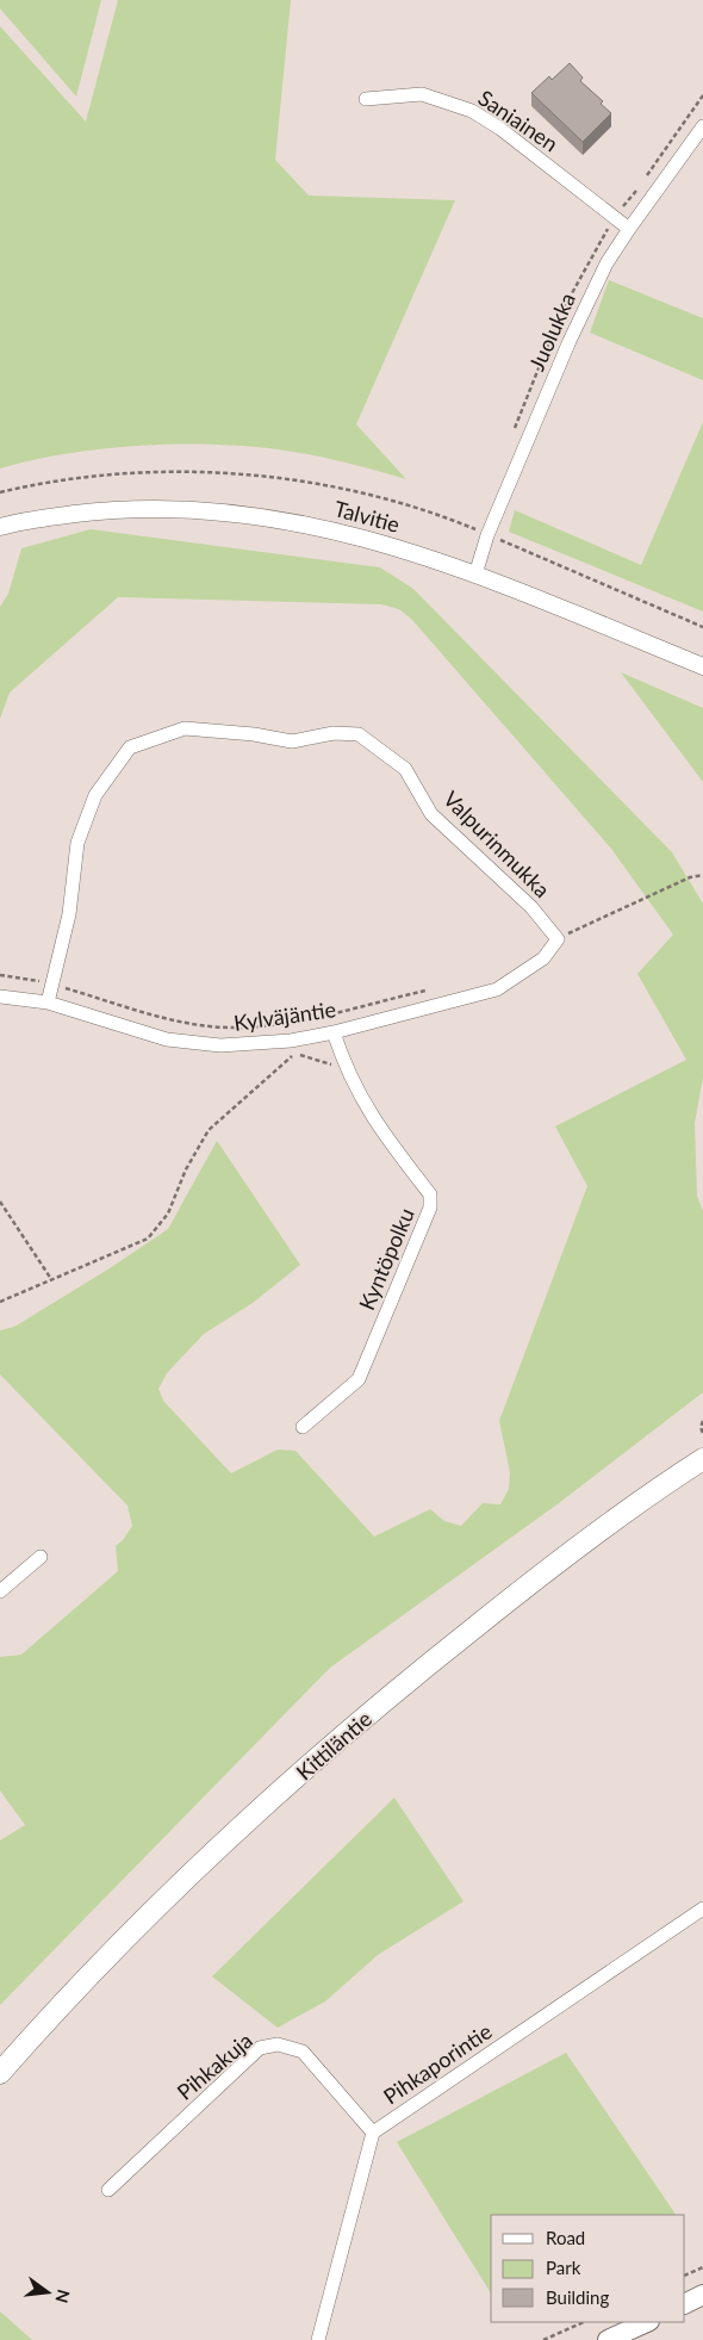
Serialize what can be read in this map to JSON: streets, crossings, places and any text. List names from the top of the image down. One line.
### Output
{"streets":{"main road":["Kittiläntie"],"street":["Saniainen","Juolukka","Talvitie","Valpurinmukka","Kylväjäntie","Kyntöpolku","Pihkaporintie","Pihkakuja"]},"crossings":[["Saniainen","Juolukka"],["Juolukka","Talvitie"],["Valpurinmukka","Kylväjäntie"],["Kylväjäntie","Kyntöpolku"],["Pihkaporintie","Pihkakuja"]],"legend":["Road","Park","Building"],"north":"right"}
